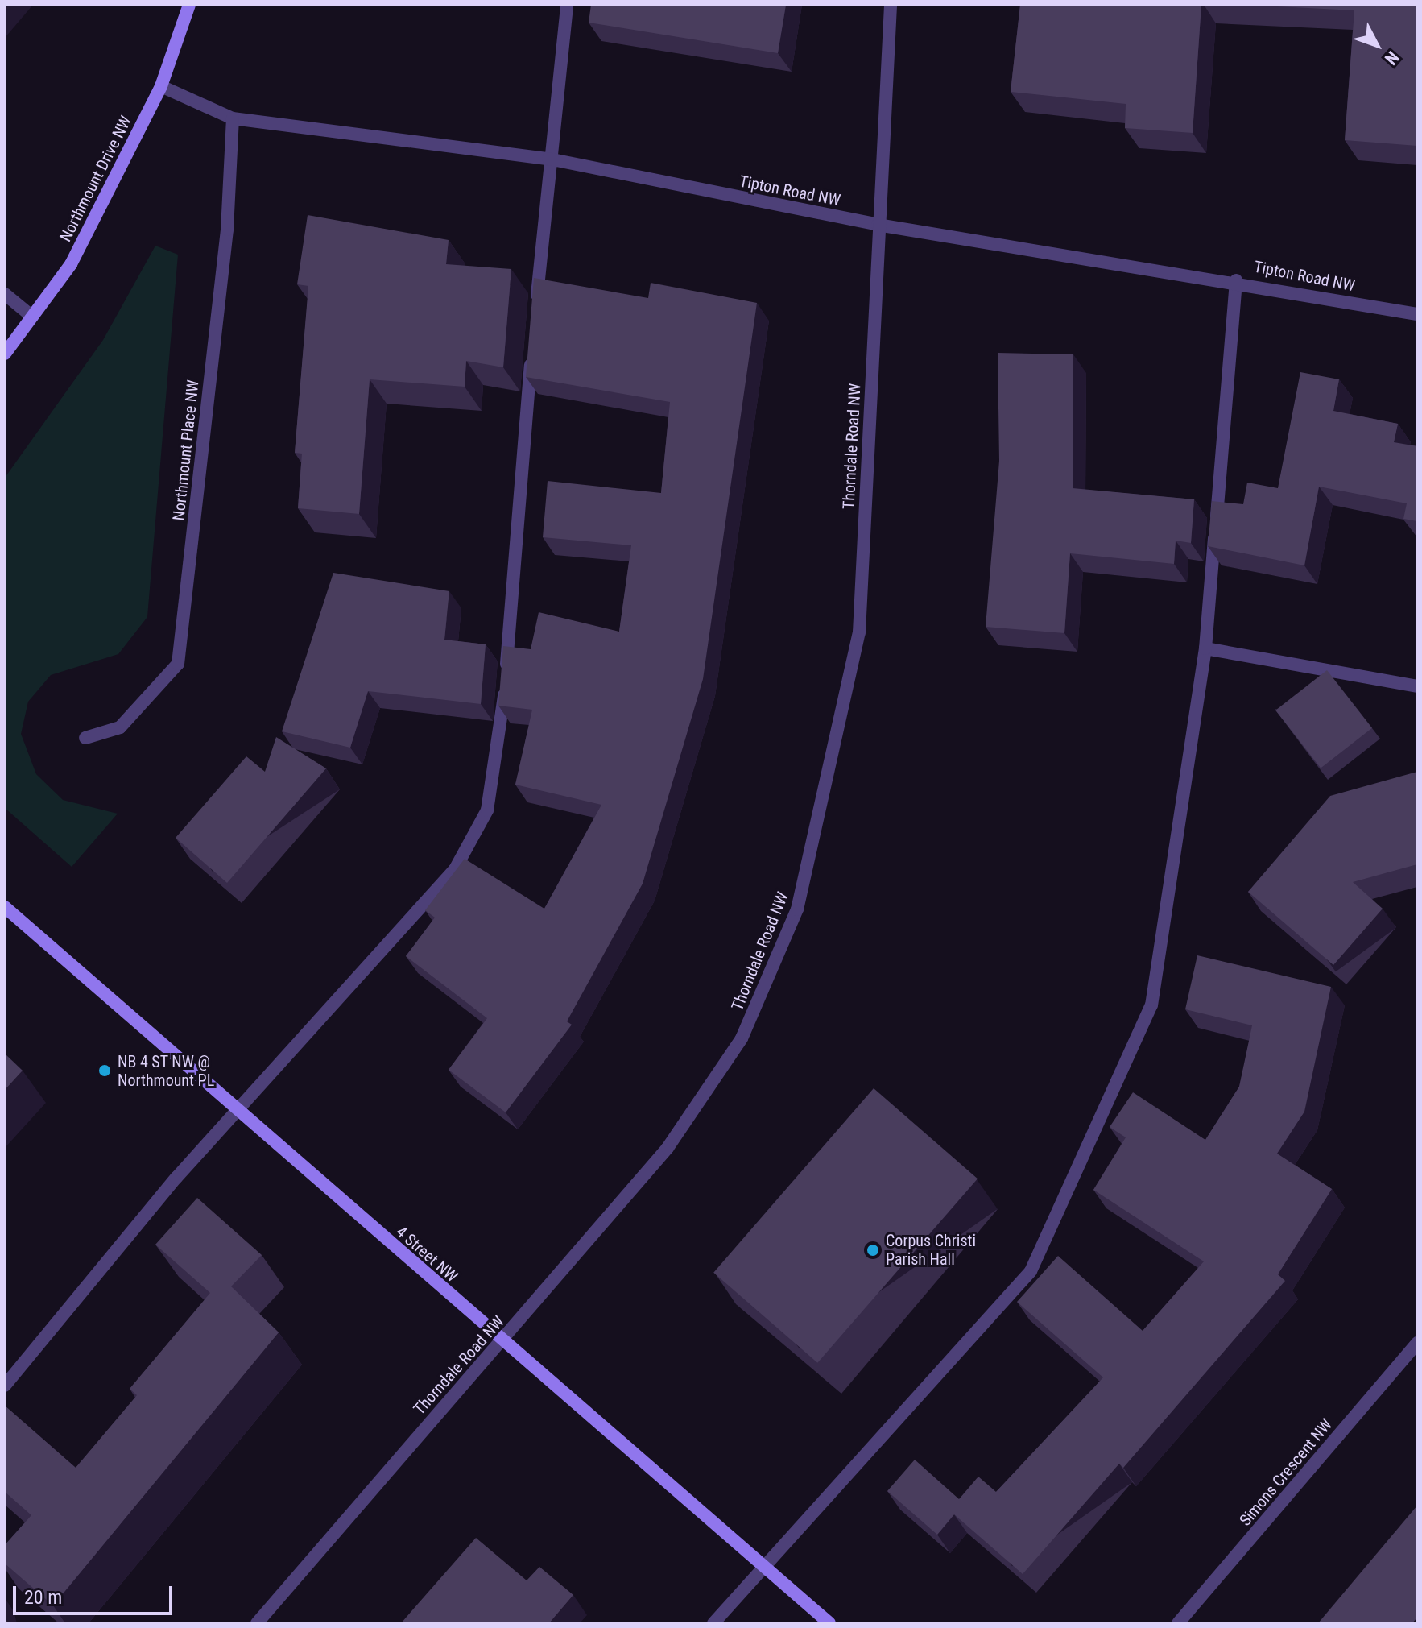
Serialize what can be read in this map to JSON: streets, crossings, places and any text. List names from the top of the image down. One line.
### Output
{"streets":{"main road":["Northmount Drive NW","4 Street NW"],"street":["Tipton Road NW","Thorndale Road NW","Northmount Place NW","Simons Crescent NW"]},"crossings":[["Northmount Drive NW","Tipton Road NW"],["Tipton Road NW","Thorndale Road NW"],["Tipton Road NW","Northmount Place NW"],["Thorndale Road NW","4 Street NW"]],"places":["NB 4 ST NW @ Northmount PL","Corpus Christi Parish Hall"],"scale_bar":"20 m","north":"bottom right"}
